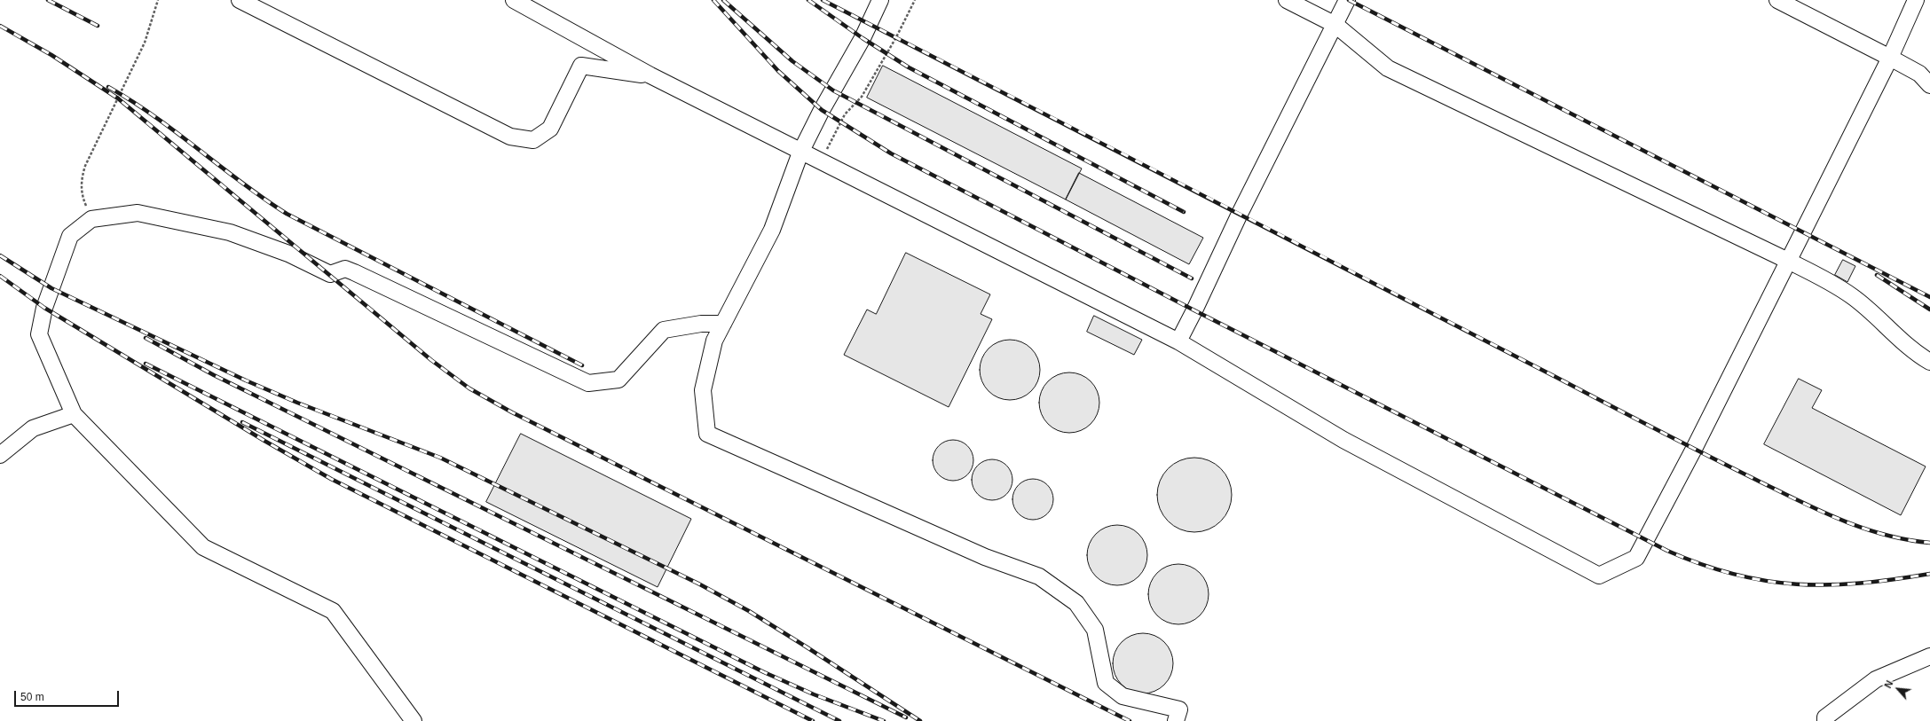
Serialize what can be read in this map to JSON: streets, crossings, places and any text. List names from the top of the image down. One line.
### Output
{"scale_bar":"50 m","north":"top left"}
